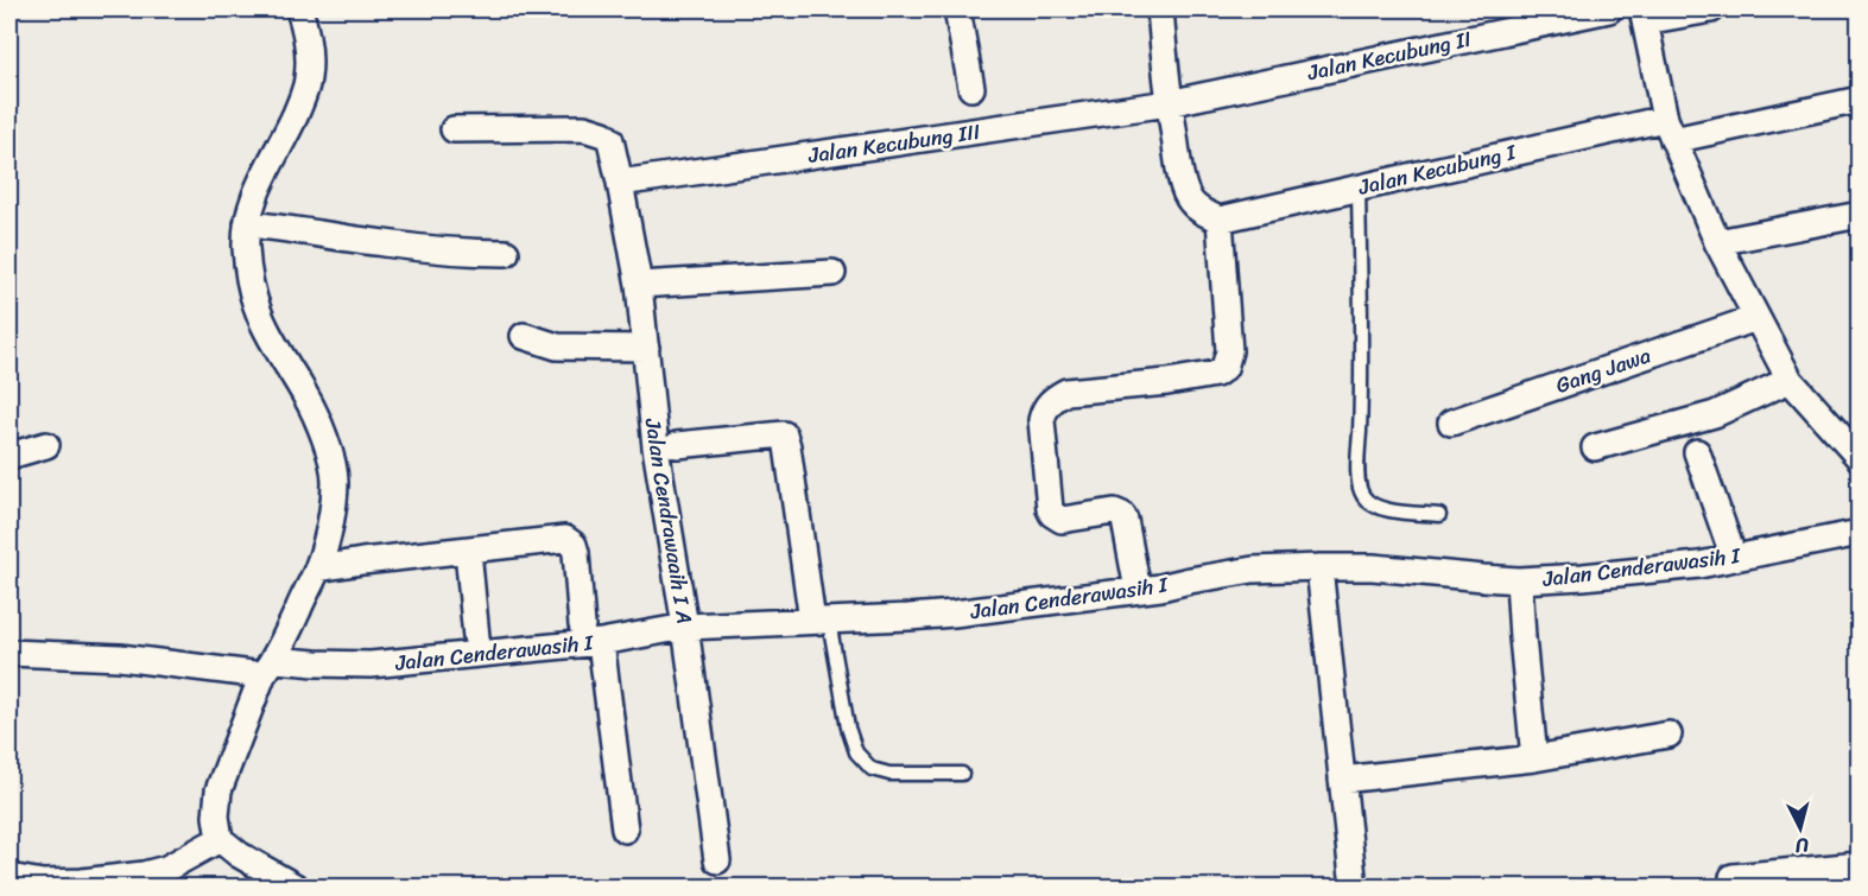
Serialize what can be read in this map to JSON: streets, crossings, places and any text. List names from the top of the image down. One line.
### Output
{"streets":{"street":["Jalan Kecubung II","Jalan Kecubung III","Jalan Kecubung I","Gang Jawa","Jalan Cendrawaaih I A","Jalan Cenderawasih I"]},"crossings":[["Jalan Kecubung II","Jalan Kecubung III"],["Jalan Kecubung III","Jalan Cendrawaaih I A"],["Jalan Cendrawaaih I A","Jalan Cenderawasih I"]],"north":"bottom"}
